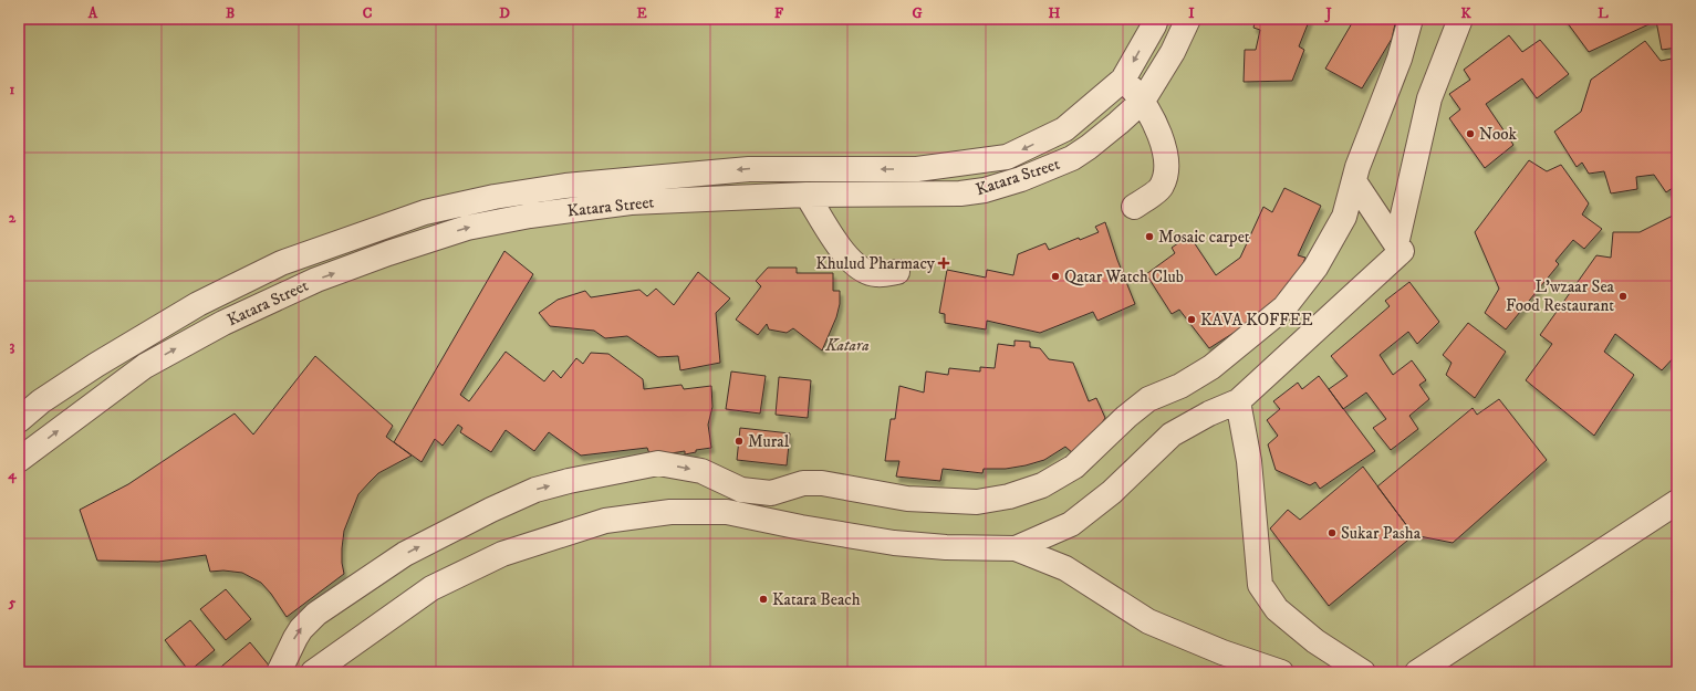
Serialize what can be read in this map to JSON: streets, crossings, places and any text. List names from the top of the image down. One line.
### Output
{"streets":{"street":["Katara Street"]},"parks":["Katara"],"places":{"other":["Nook","Mosaic carpet","Qatar Watch Club","L'wzaar Sea Food Restaurant","KAVA KOFFEE","Mural","Sukar Pasha","Katara Beach"],"health":["Khulud Pharmacy"]},"grid":{"columns":["A","B","C","D","E","F","G","H","I","J","K","L"],"rows":["1","2","3","4","5"]}}
